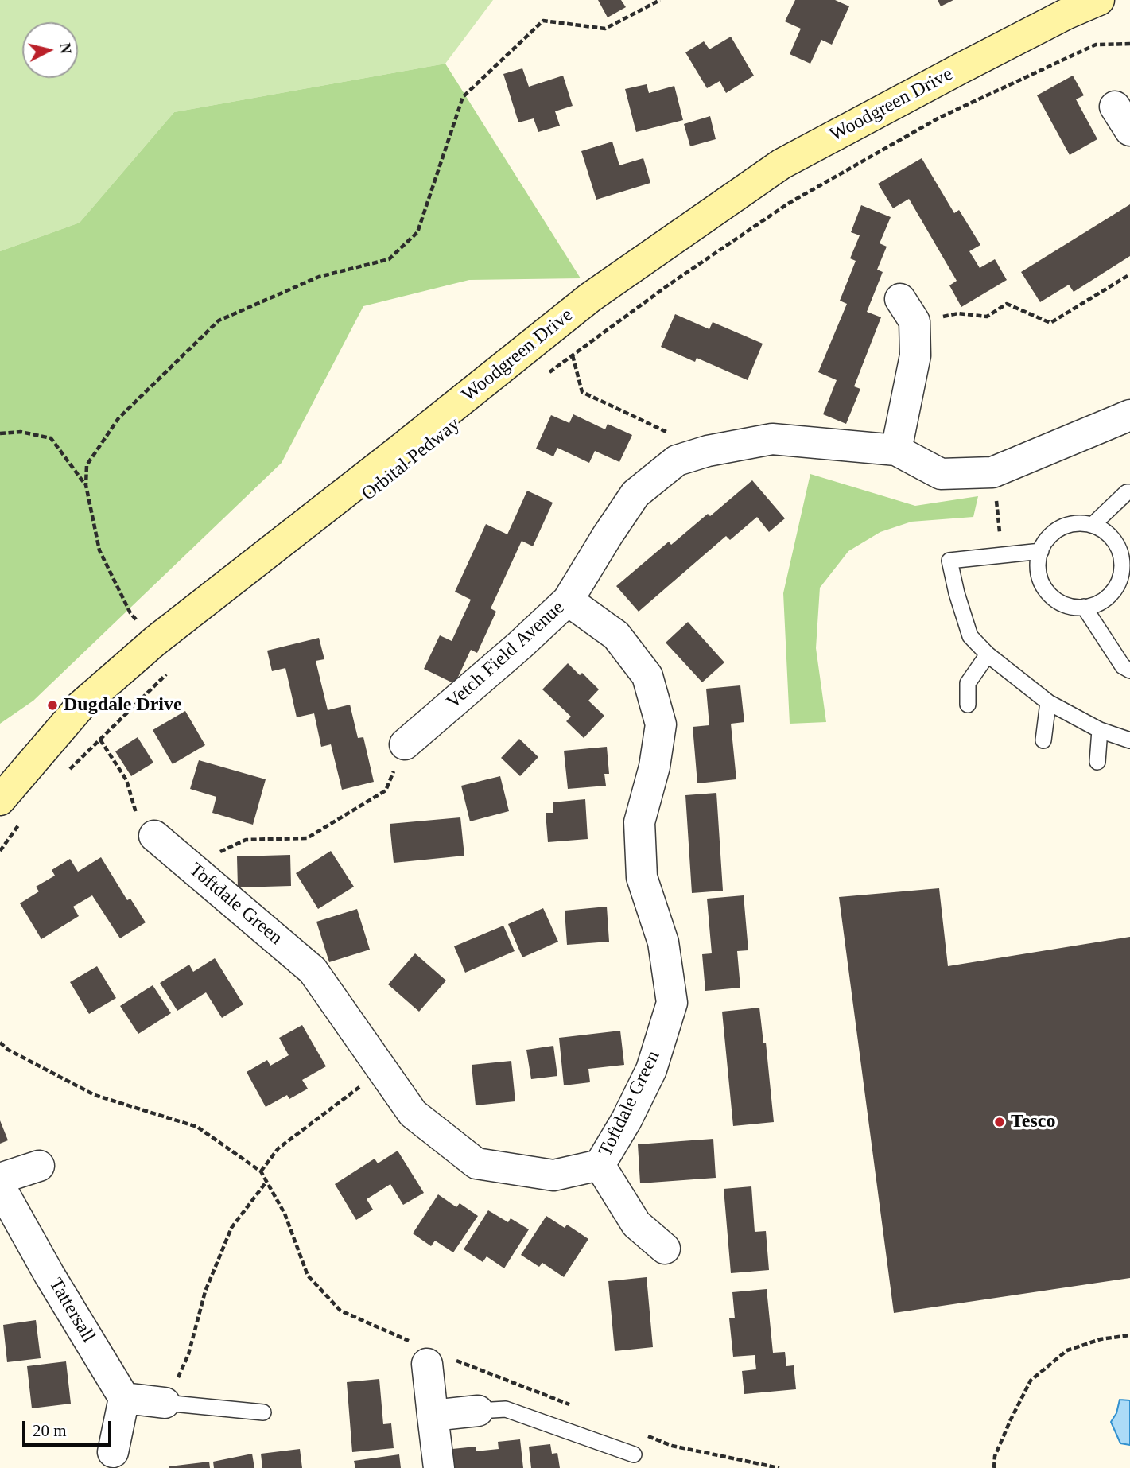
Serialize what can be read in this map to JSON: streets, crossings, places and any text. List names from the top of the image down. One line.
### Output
{"streets":{"main road":["Woodgreen Drive"],"street":["Vetch Field Avenue","Toftdale Green","Tattersall"]},"crossings":[["Vetch Field Avenue","Toftdale Green"]],"places":["Dugdale Drive","Tesco"],"scale_bar":"20 m","north":"right"}
